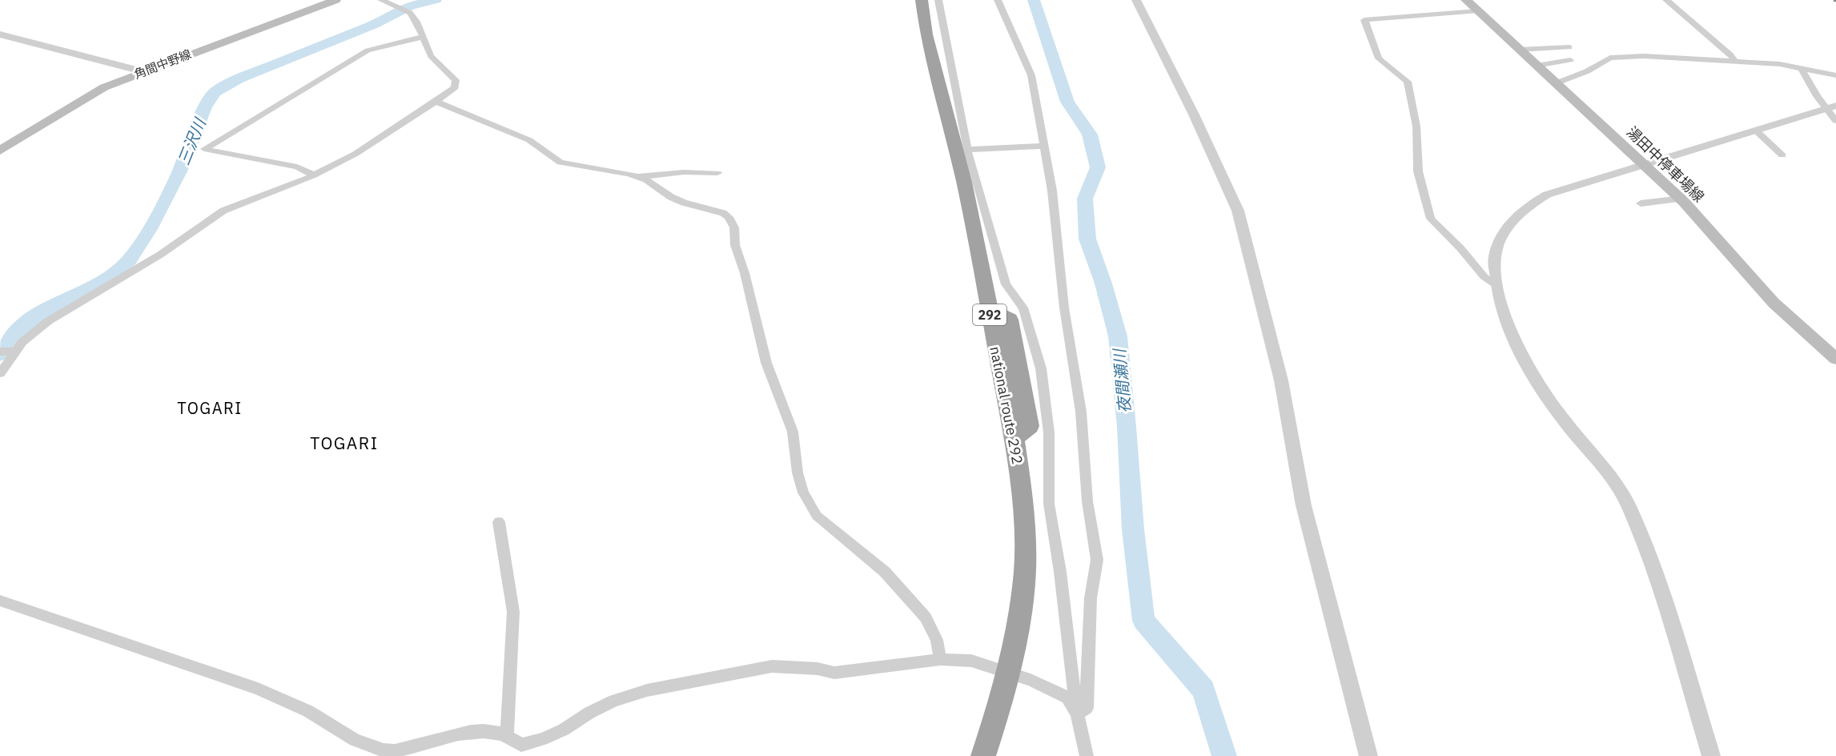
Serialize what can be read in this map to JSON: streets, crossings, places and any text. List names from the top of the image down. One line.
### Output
{"streets":{"highway":["292","national route 292"],"main road":["角間中野線","湯田中停車場線"]},"districts":["TOGARI","TOGARI"],"water":["三沢川","夜間瀬川"]}
